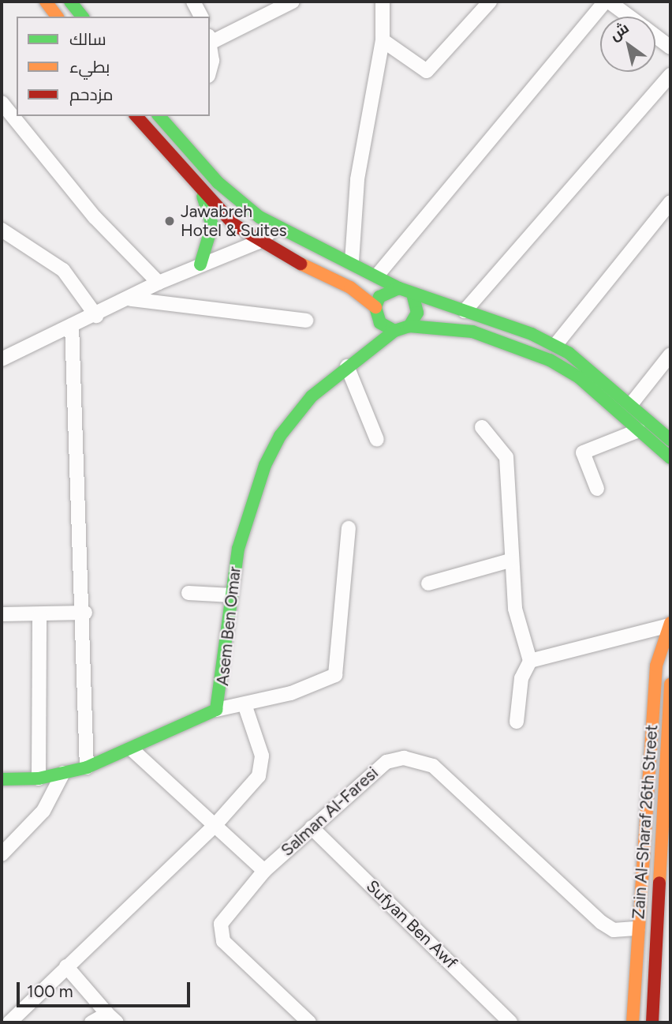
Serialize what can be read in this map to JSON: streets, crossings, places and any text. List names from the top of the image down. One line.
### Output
{"streets":{"street":["Asem Ben Omar","Salman Al-Faresi","Zain Al-Sharaf 26th Street","Sufyan Ben Awf"]},"crossings":[["Salman Al-Faresi","Zain Al-Sharaf 26th Street"],["Salman Al-Faresi","Sufyan Ben Awf"]],"places":["Jawabreh Hotel & Suites"],"legend":["سالك","بطيء","مزدحم"],"scale_bar":"100 m","north":"top left"}
